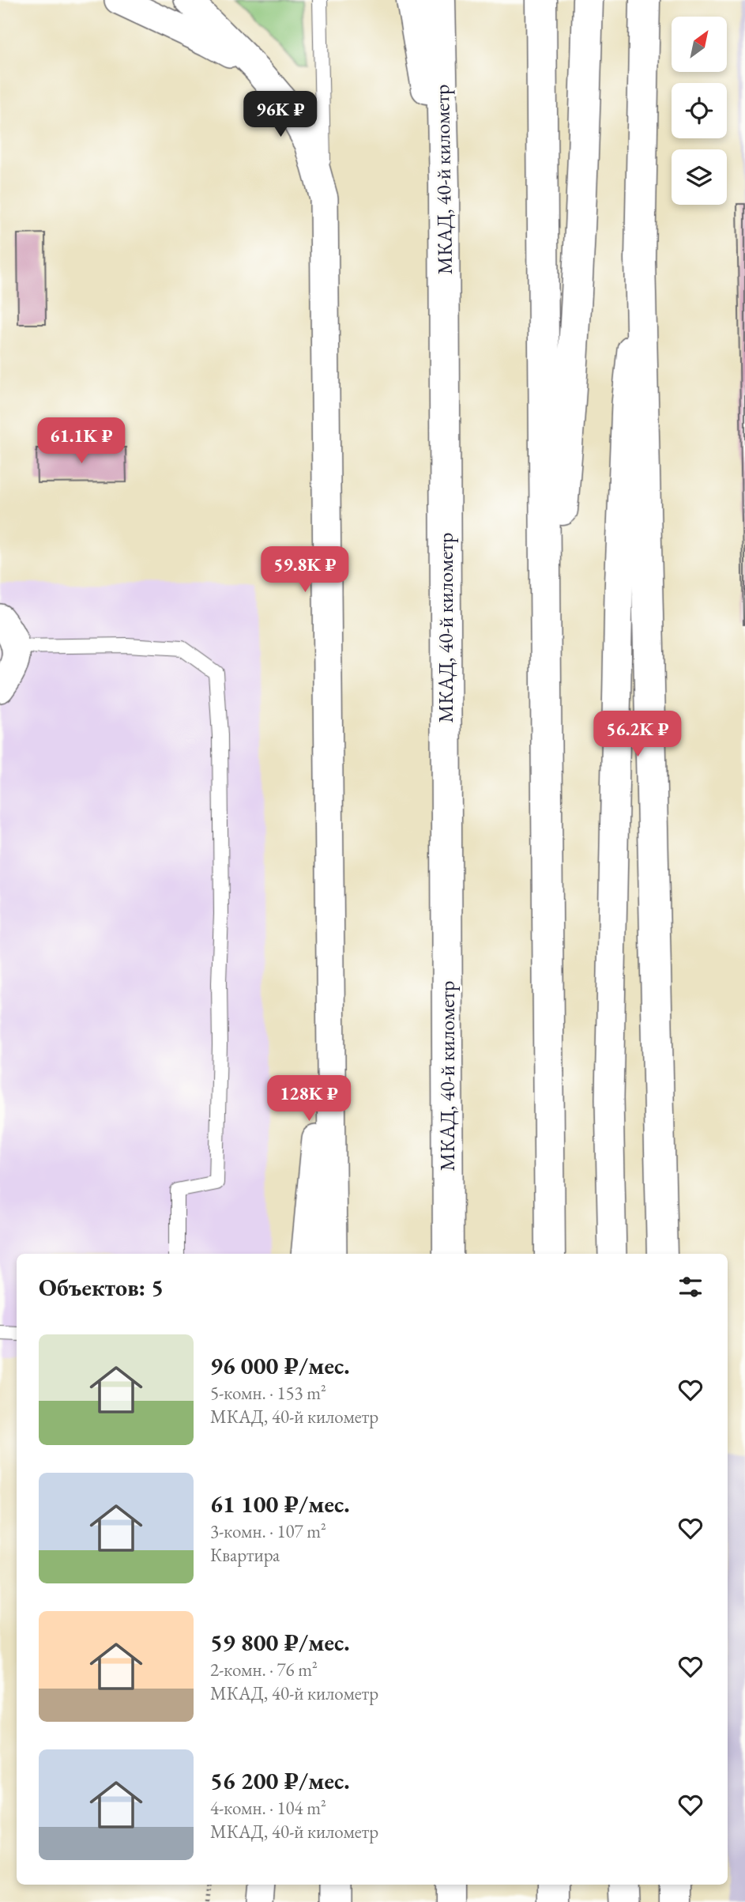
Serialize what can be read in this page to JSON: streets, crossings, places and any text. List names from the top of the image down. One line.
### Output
{"streets":{"main road":["МКАД, 40-й километр"]},"north":"top right","page":{"price":["96K ₽","61.1K ₽","59.8K ₽","56.2K ₽","128K ₽"],"heading":"Объектов: 5","list":[{"name":"96 000 ₽/мес.","note":"5-комн. · 153 m² · МКАД, 40-й километр"},{"name":"61 100 ₽/мес.","note":"3-комн. · 107 m² · Квартира"},{"name":"59 800 ₽/мес.","note":"2-комн. · 76 m² · МКАД, 40-й километр"},{"name":"56 200 ₽/мес.","note":"4-комн. · 104 m² · МКАД, 40-й километр"}]}}
